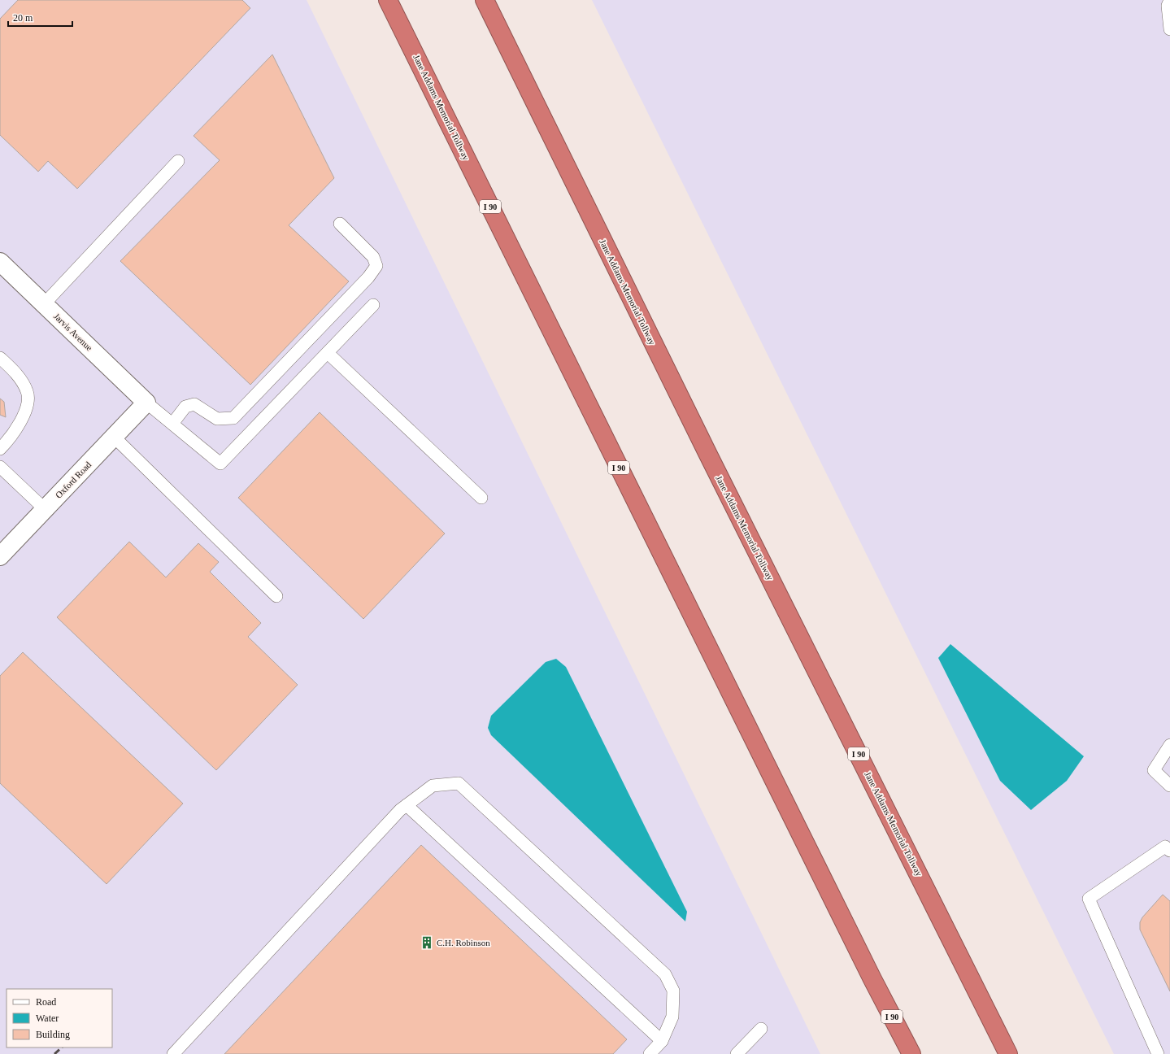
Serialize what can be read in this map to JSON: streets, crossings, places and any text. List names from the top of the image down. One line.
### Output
{"streets":{"highway":["Jane Addams Memorial Tollway","I 90"],"street":["Jarvis Avenue","Oxford Road"]},"crossings":[["Jarvis Avenue","Oxford Road"]],"places":{"building":["C.H. Robinson"]},"legend":["Road","Water","Building"],"scale_bar":"20 m"}
